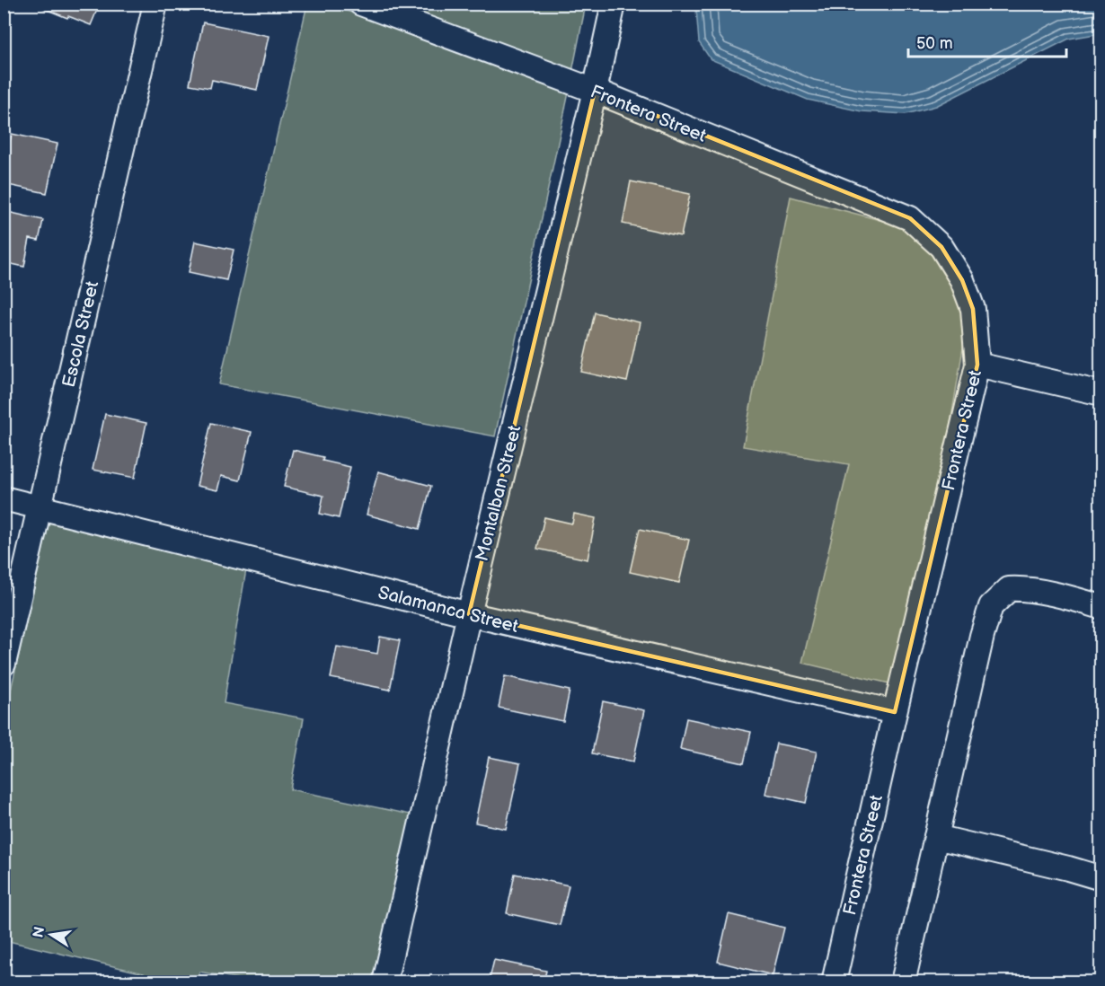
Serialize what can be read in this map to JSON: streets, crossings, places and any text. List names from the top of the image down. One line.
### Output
{"streets":{"street":["Frontera Street","Escola Street","Montalban Street","Salamanca Street"]},"crossings":[["Frontera Street","Montalban Street"],["Frontera Street","Salamanca Street"],["Escola Street","Salamanca Street"],["Montalban Street","Salamanca Street"]],"scale_bar":"50 m","north":"left"}
